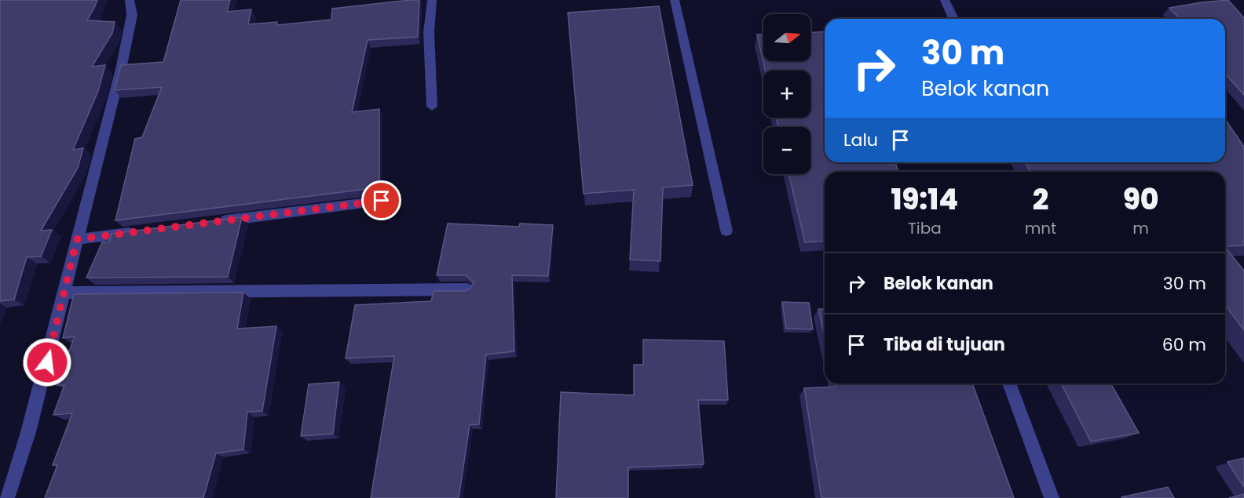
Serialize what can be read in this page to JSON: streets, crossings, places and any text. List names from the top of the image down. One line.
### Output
{"north":"right","page":{"map_buttons":["+","−"],"turn":["30 m","Belok kanan"],"then":"Lalu","eta":["19:14","Tiba","2","mnt","90","m"],"list":[{"name":"Belok kanan","value":"30 m"},{"name":"Tiba di tujuan","value":"60 m"}]}}
